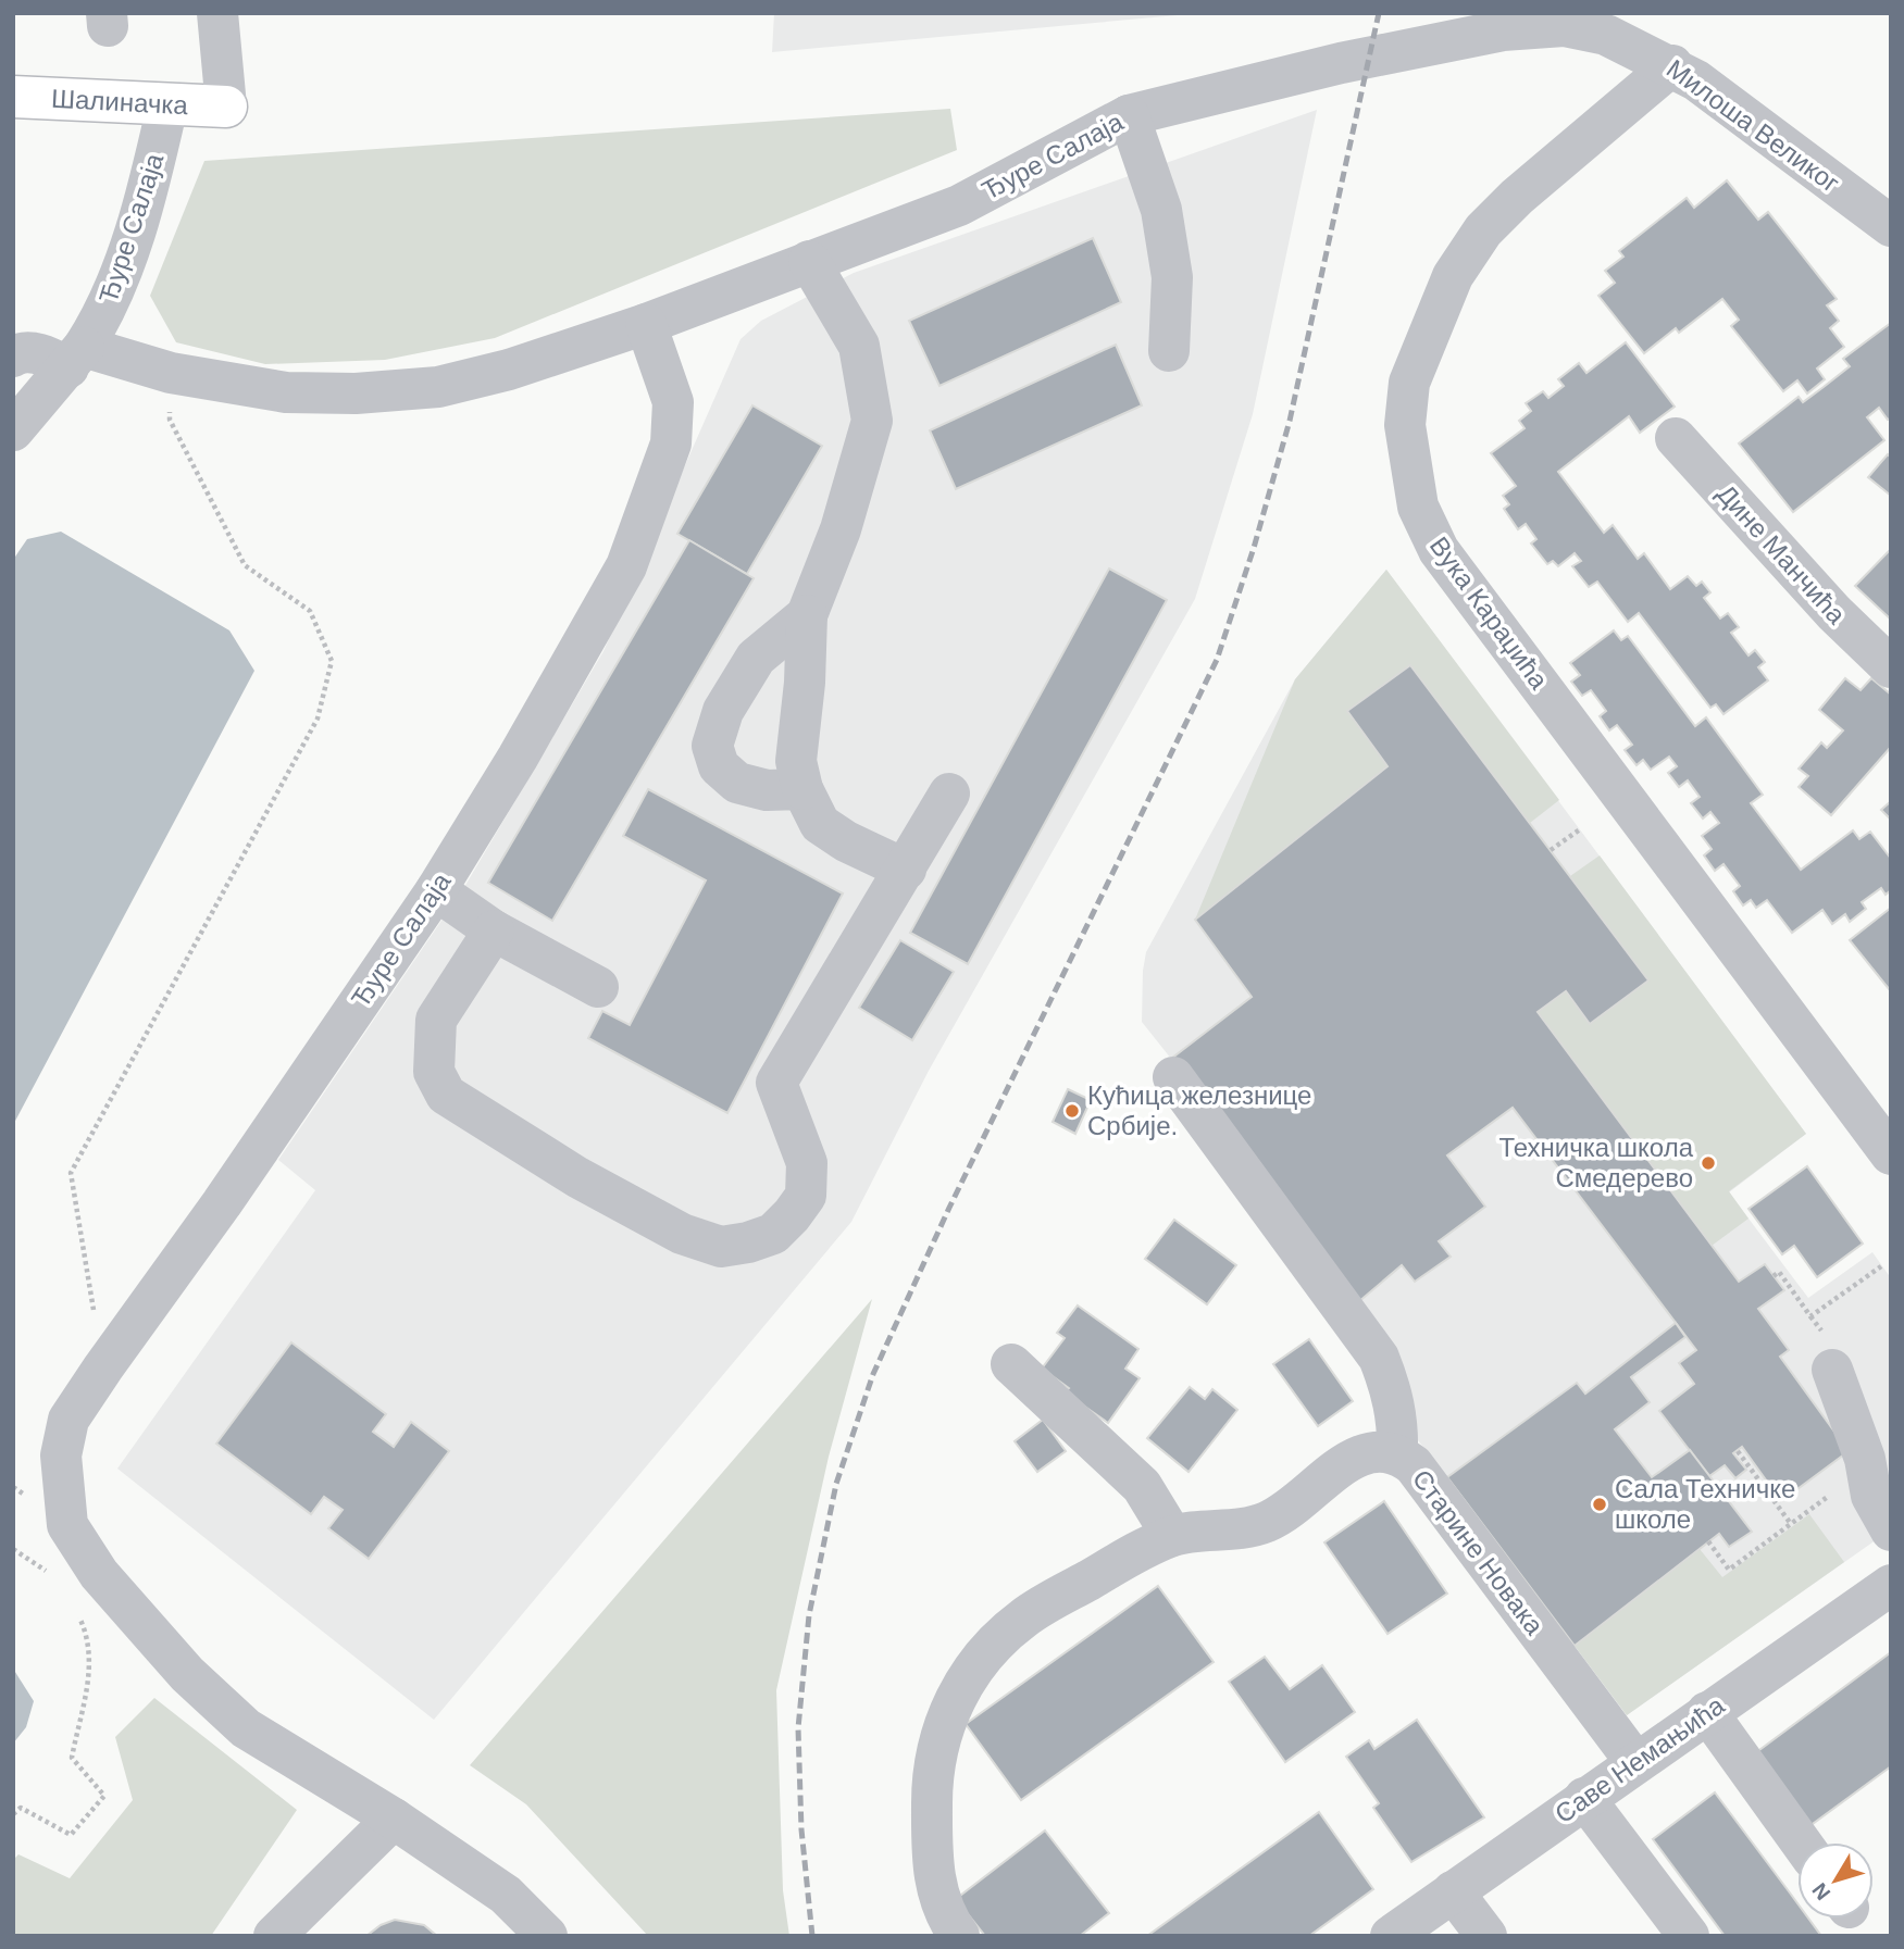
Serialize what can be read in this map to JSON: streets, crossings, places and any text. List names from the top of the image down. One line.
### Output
{"streets":{"main road":["Шалиначка"],"street":["Милоша Великог","Ђуре Салаја","Дине Манчића","Вука Караџића","Старине Новака","Саве Немањића"]},"crossings":[["Шалиначка","Ђуре Салаја"],["Милоша Великог","Ђуре Салаја"],["Милоша Великог","Вука Караџића"],["Старине Новака","Саве Немањића"]],"places":["Кућица железнице Србије.","Техничка школа Смедерево","Сала Техничке школе"],"north":"bottom left"}
